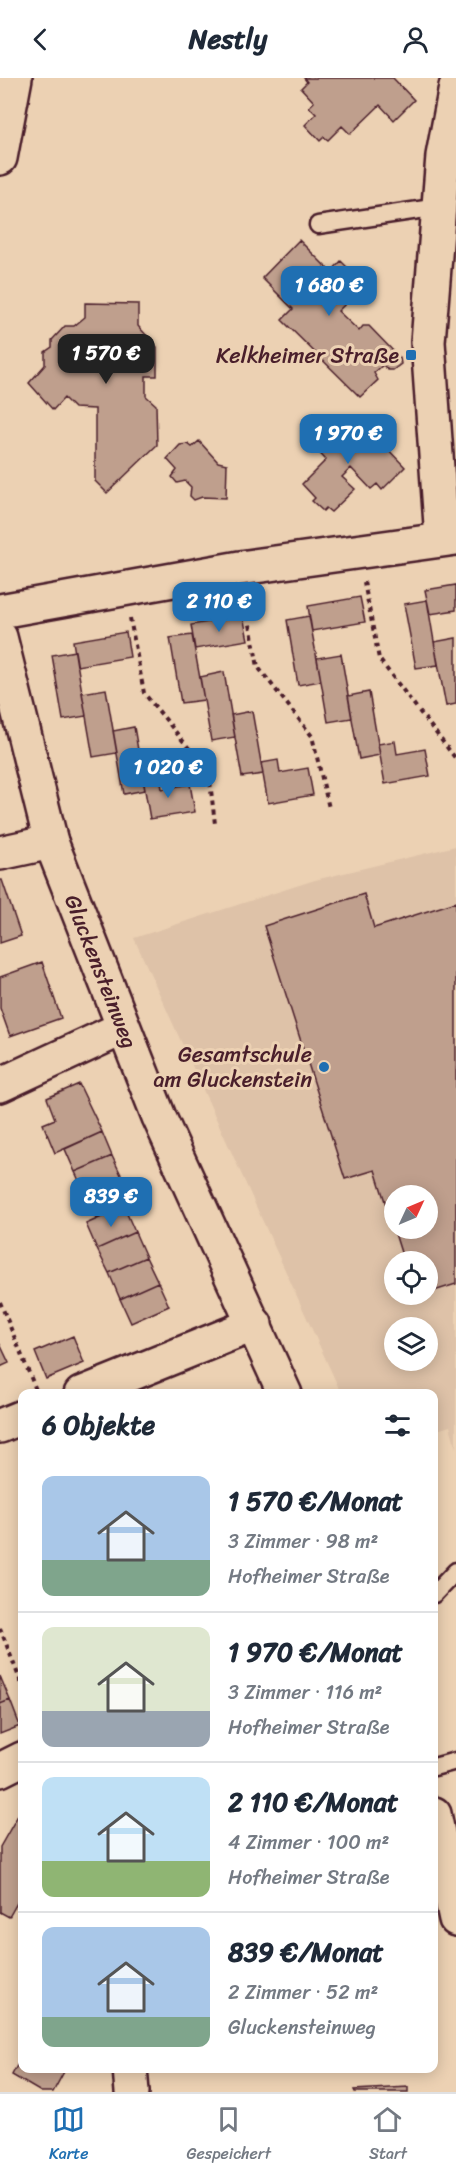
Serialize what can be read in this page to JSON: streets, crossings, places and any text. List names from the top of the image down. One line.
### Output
{"streets":{"street":["Gluckensteinweg"]},"places":{"transit":["Kelkheimer Straße"],"other":["Gesamtschule am Gluckenstein"]},"north":"top right","page":{"header":"Nestly","price":["1 680 €","1 570 €","1 970 €","2 110 €","1 020 €","839 €"],"heading":"6 Objekte","list":[{"name":"1 570 €/Monat","note":"3 Zimmer · 98 m² · Hofheimer Straße"},{"name":"1 970 €/Monat","note":"3 Zimmer · 116 m² · Hofheimer Straße"},{"name":"2 110 €/Monat","note":"4 Zimmer · 100 m² · Hofheimer Straße"},{"name":"839 €/Monat","note":"2 Zimmer · 52 m² · Gluckensteinweg"}],"tabs":["Karte","Gespeichert","Start"]}}
